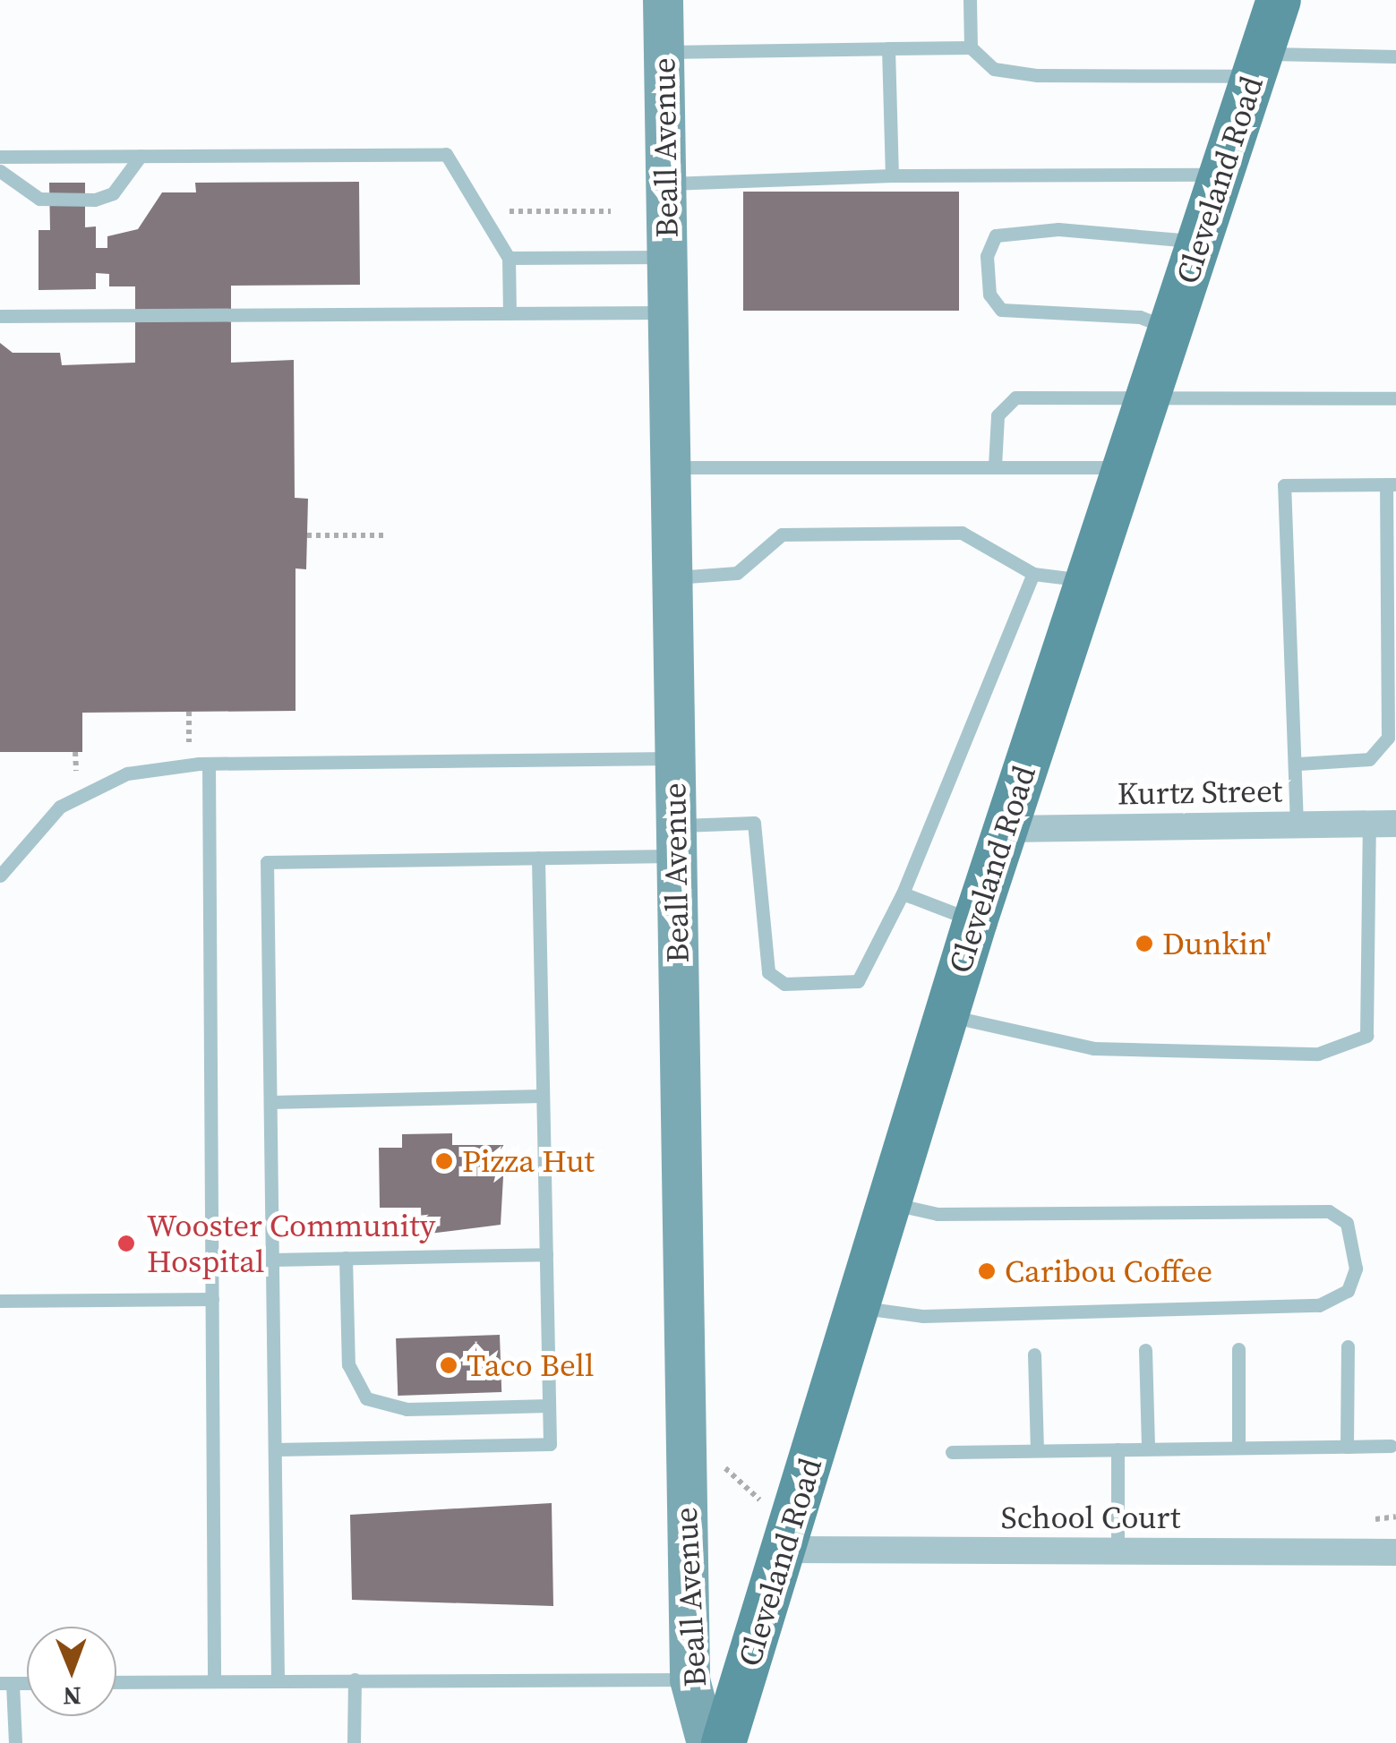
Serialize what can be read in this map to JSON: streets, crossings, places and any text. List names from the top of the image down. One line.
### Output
{"streets":{"main road":["Cleveland Road"],"street":["Beall Avenue","Kurtz Street","School Court"]},"crossings":[["Cleveland Road","Kurtz Street"],["Cleveland Road","School Court"]],"places":["Dunkin'","Pizza Hut","Wooster Community Hospital","Caribou Coffee","Taco Bell"],"north":"bottom"}
